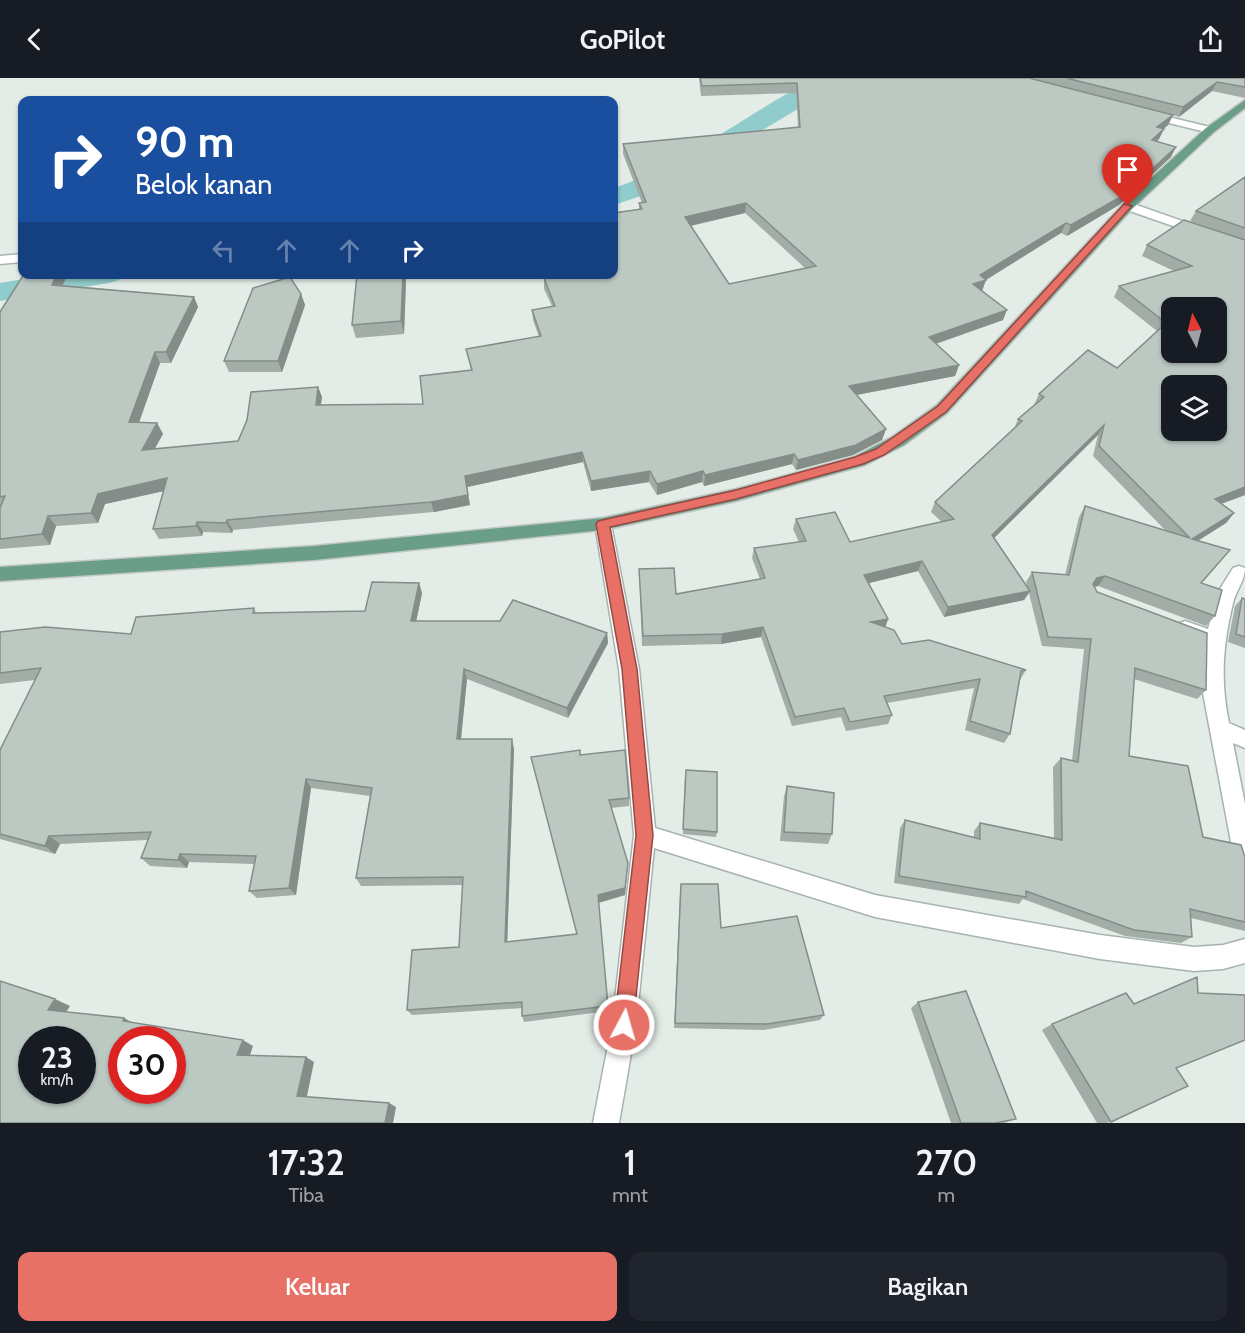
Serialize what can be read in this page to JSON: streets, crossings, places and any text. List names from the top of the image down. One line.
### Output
{"north":"top","page":{"header":"GoPilot","turn":["90 m","Belok kanan"],"speed":"23 km/h","limit":"30","eta":["17:32","Tiba","1","mnt","270","m"],"buttons":["Keluar","Bagikan"]}}
